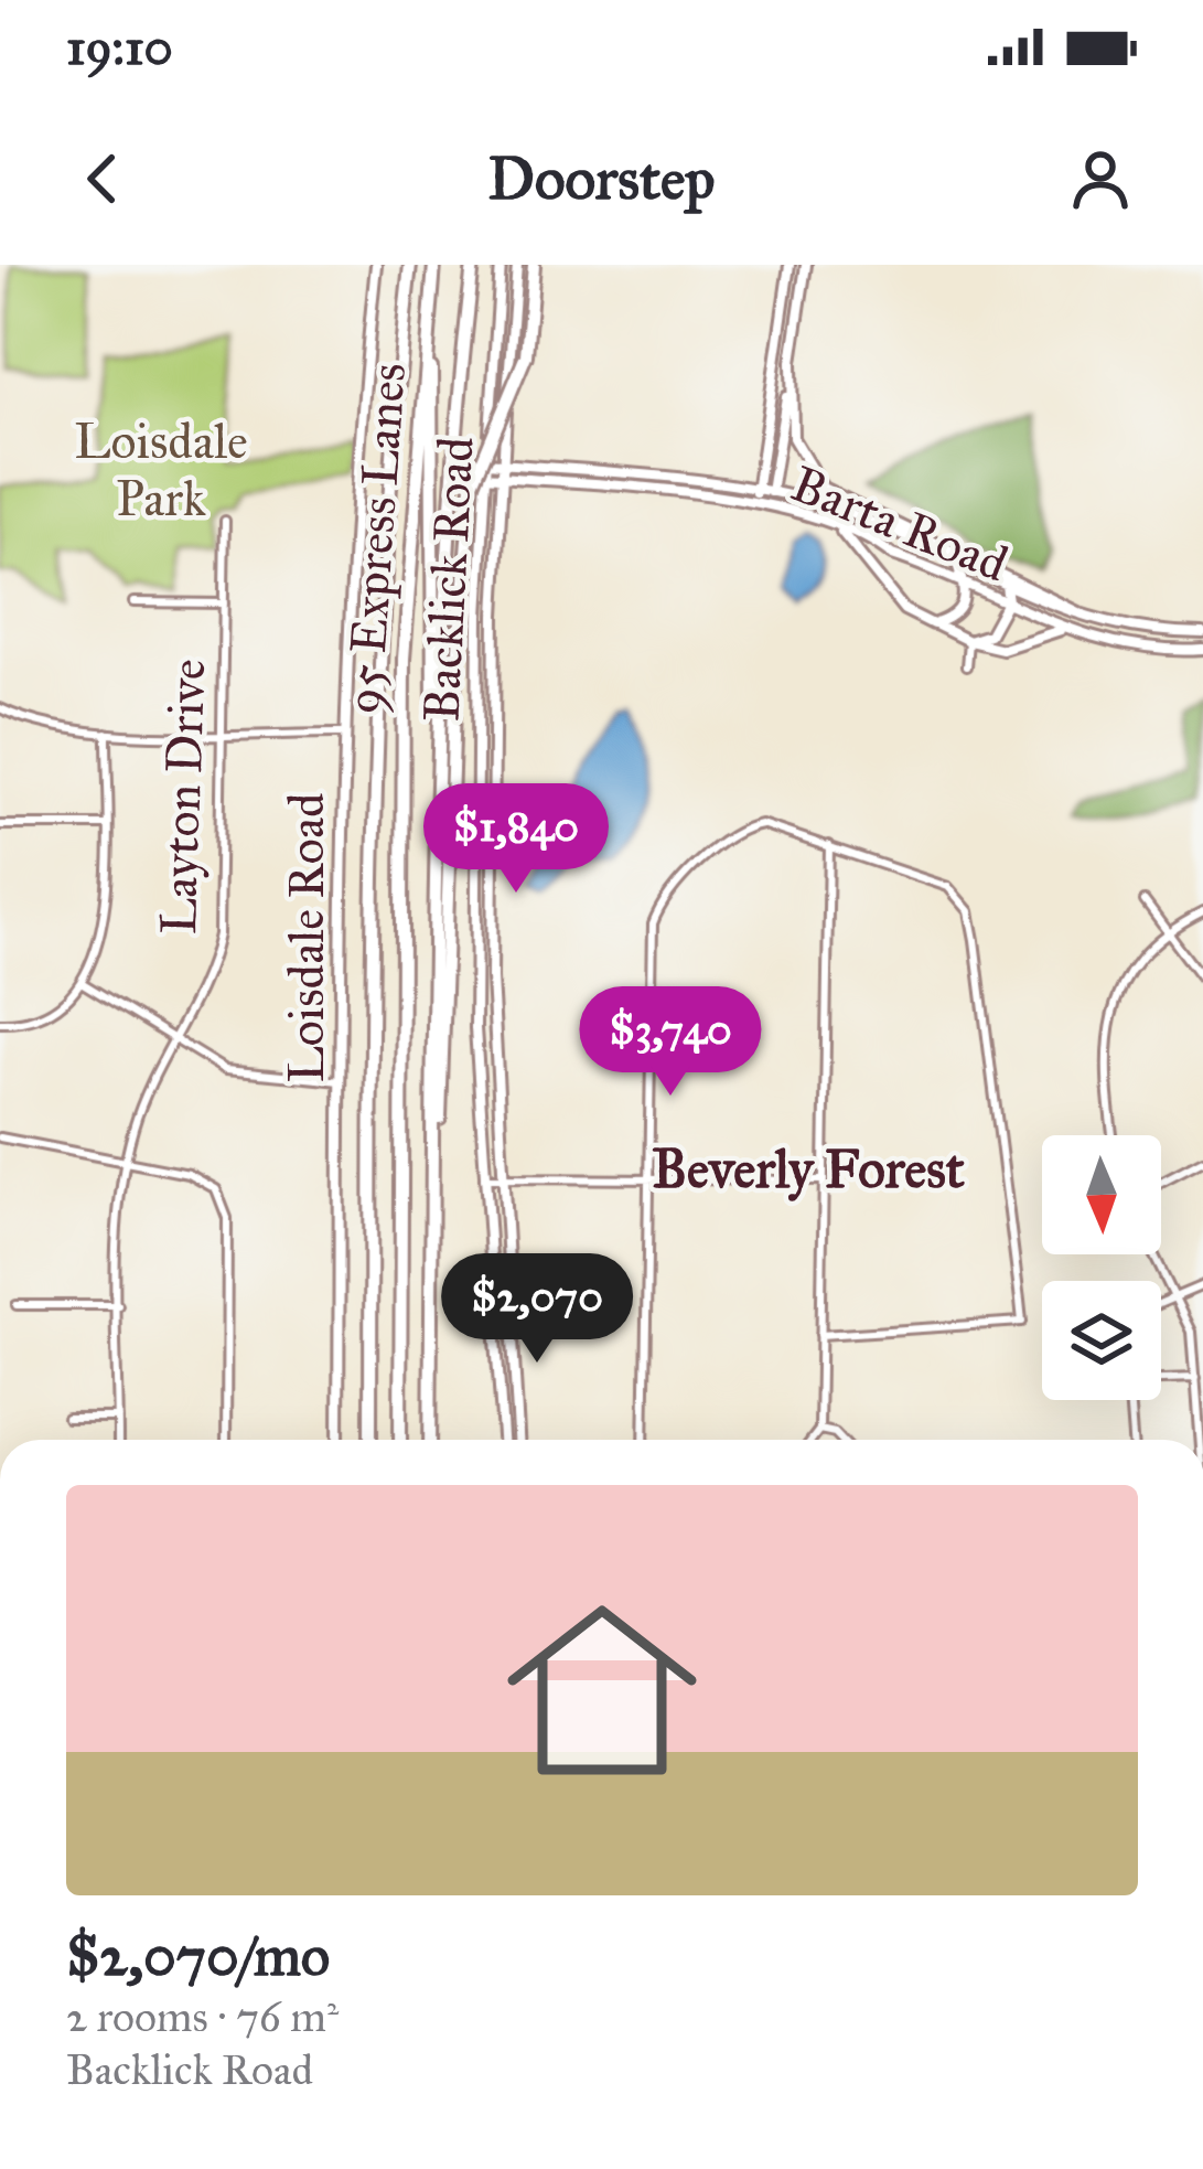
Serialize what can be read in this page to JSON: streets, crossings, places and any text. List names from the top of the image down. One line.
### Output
{"streets":{"highway":["95 Express Lanes"],"main road":["Barta Road","Backlick Road","Loisdale Road"],"street":["Layton Drive"]},"crossings":[["Barta Road","Backlick Road"]],"districts":["Beverly Forest"],"parks":["Loisdale Park"],"north":"bottom","page":{"status":"19:10","header":"Doorstep","price":["$1,840","$3,740","$2,070"],"list":[{"name":"$2,070/mo","note":"2 rooms · 76 m² · Backlick Road"}]}}
